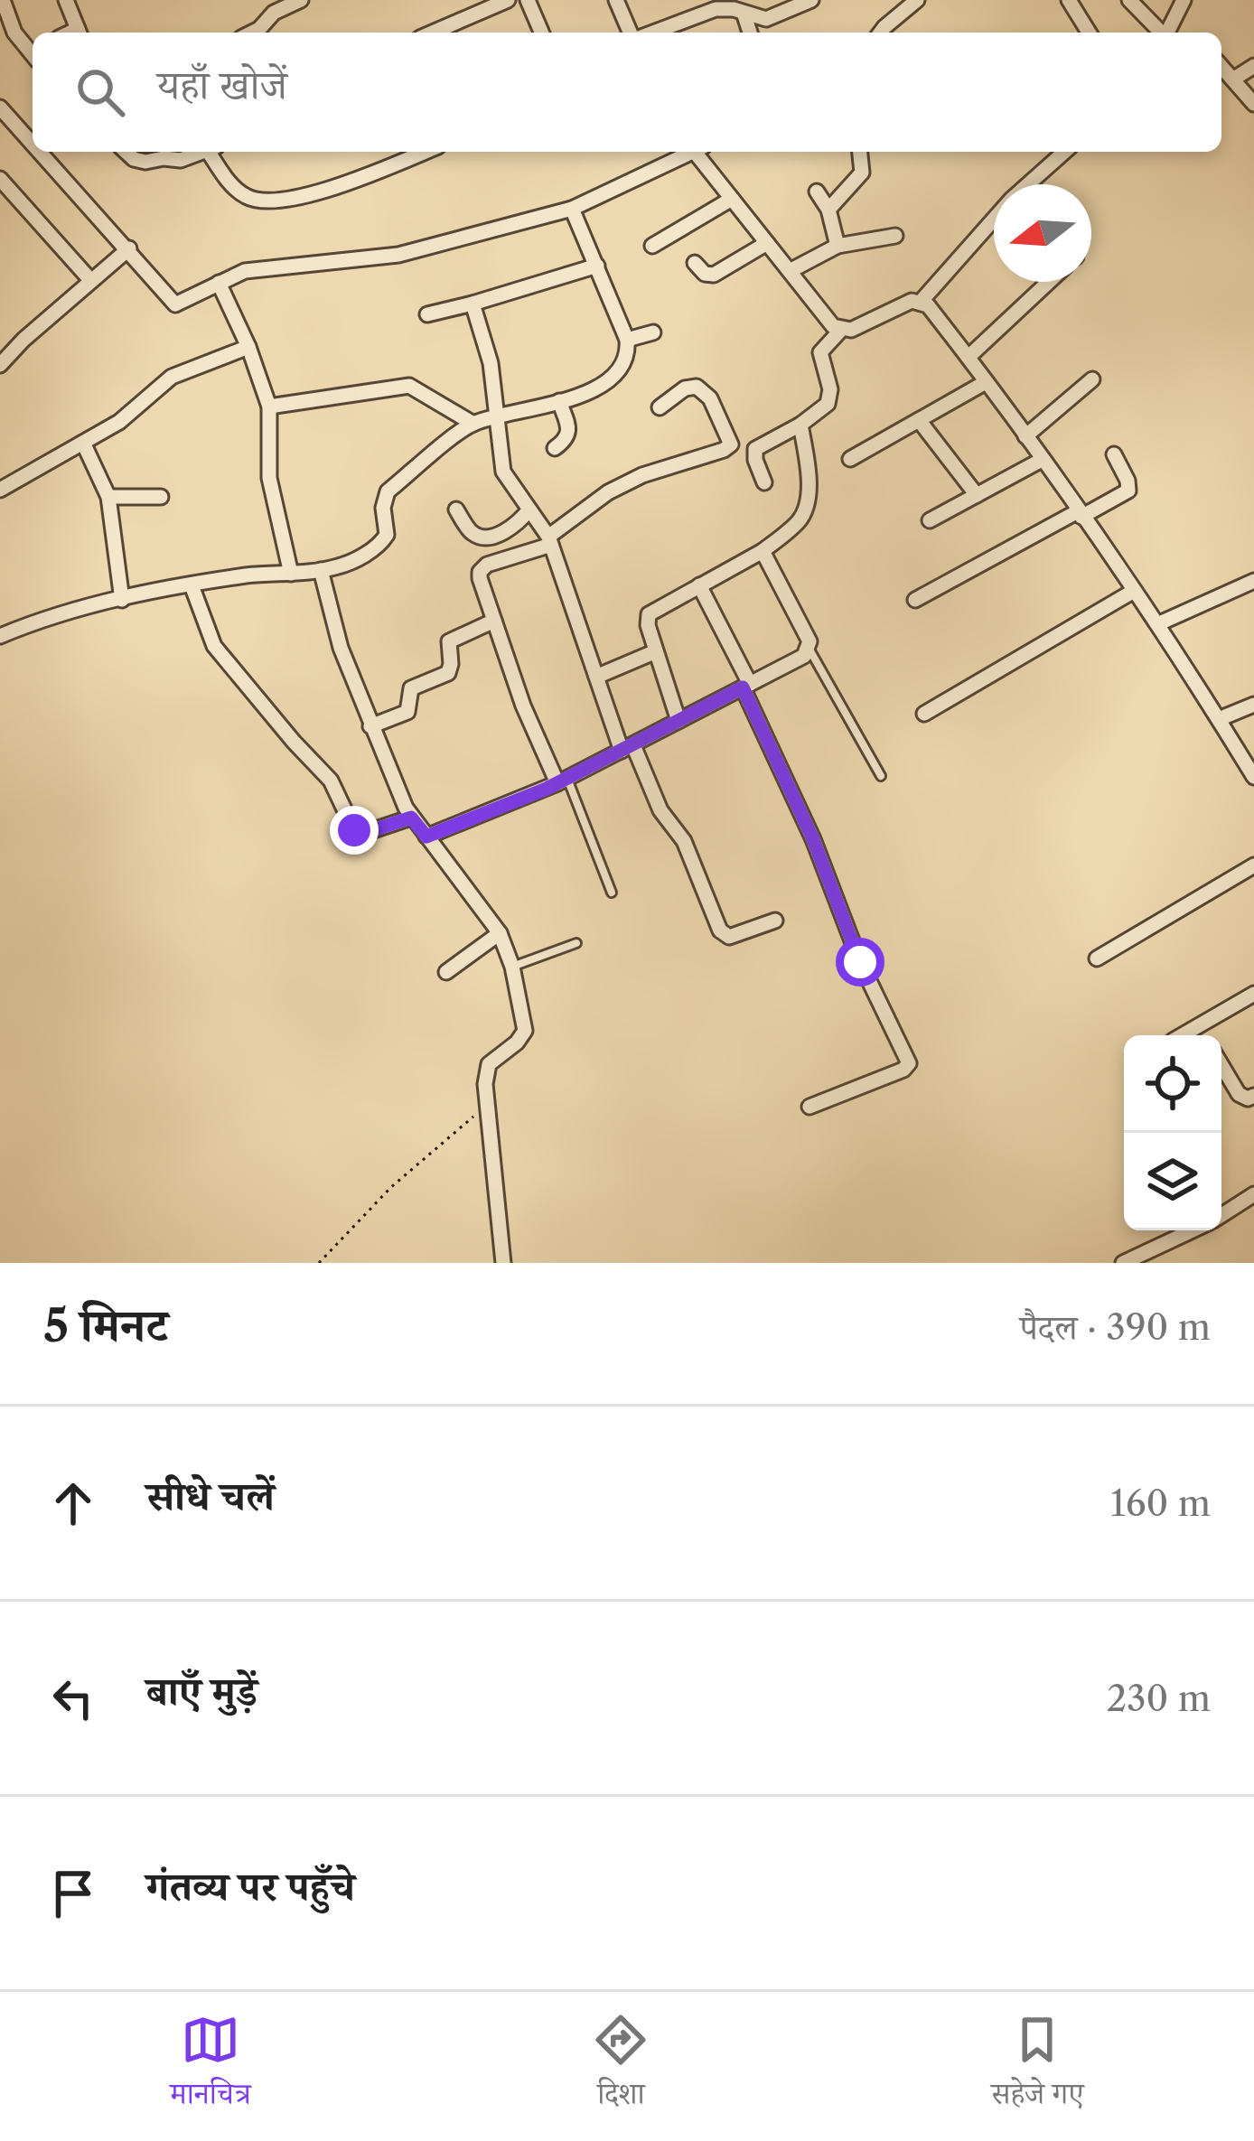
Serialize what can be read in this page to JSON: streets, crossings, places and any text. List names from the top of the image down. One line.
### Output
{"north":"left","page":{"search":"यहाँ खोजें","heading":["5 मिनट","पैदल · 390 m"],"list":[["सीधे चलें","160 m"],["बाएँ मुड़ें","230 m"],"गंतव्य पर पहुँचे"],"nav":["मानचित्र","दिशा","सहेजे गए"]}}
